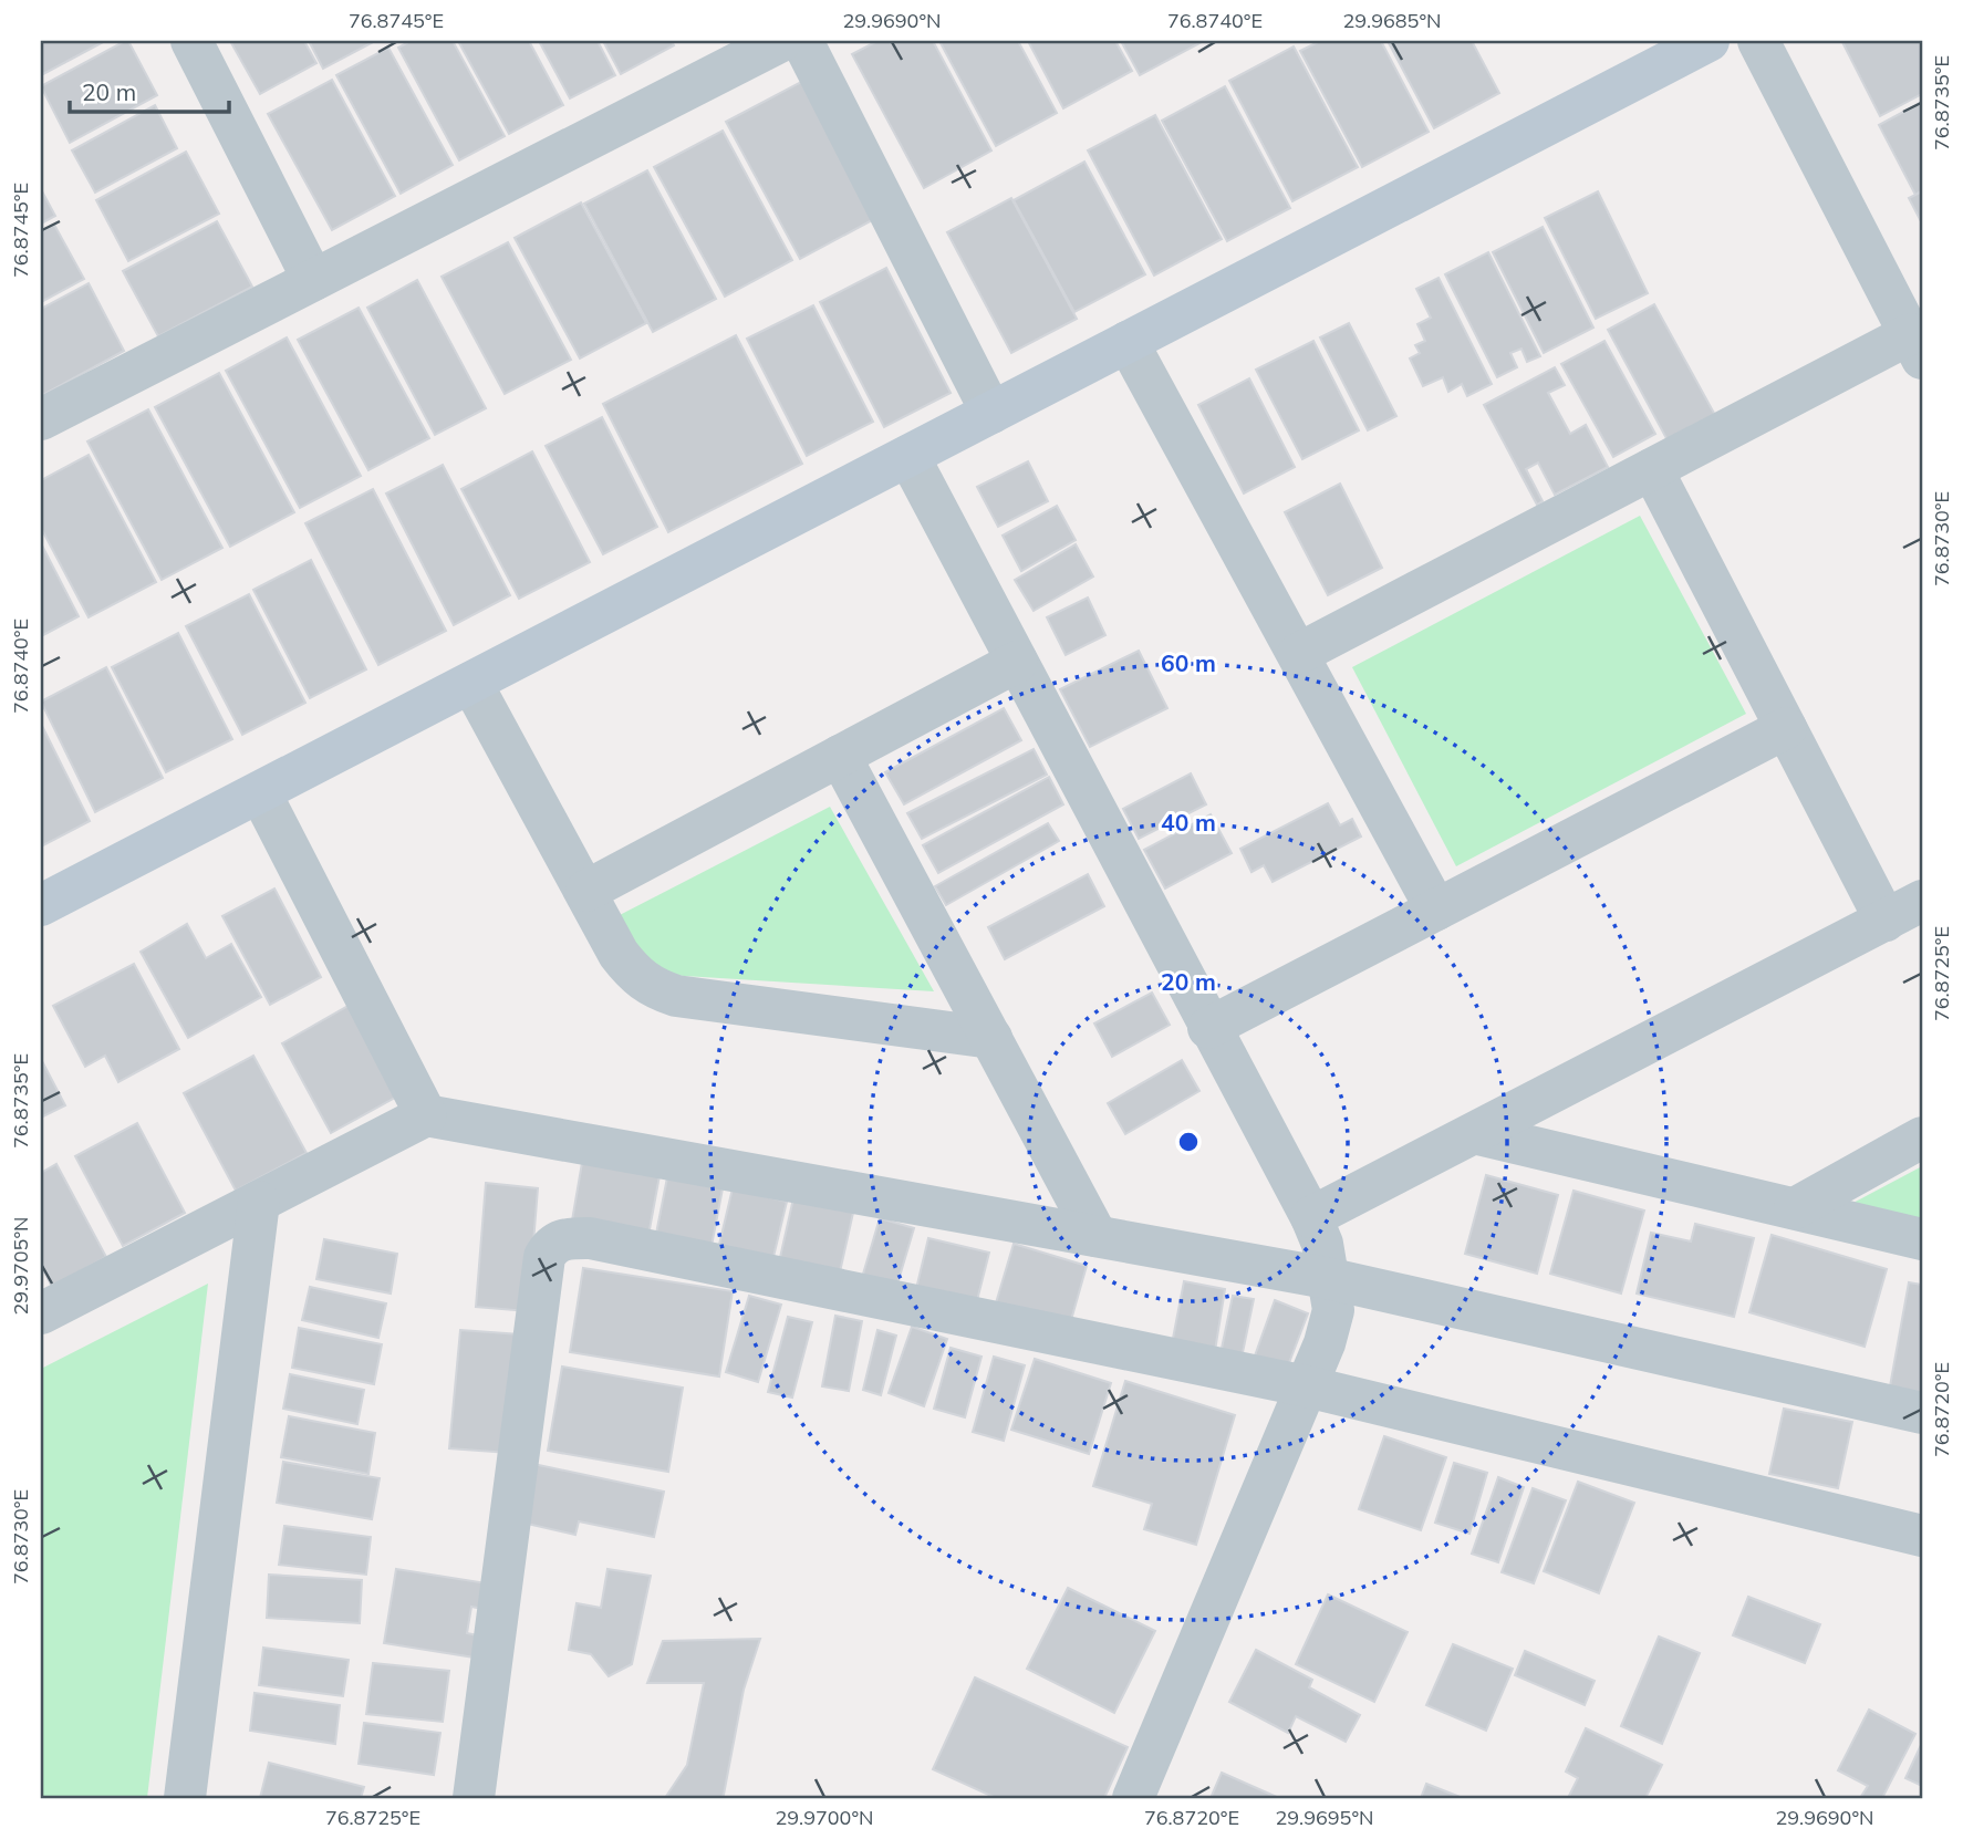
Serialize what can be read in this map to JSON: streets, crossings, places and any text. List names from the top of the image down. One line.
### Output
{"scale_bar":"20 m","coordinates":["76.8745°E","29.9690°N","76.8740°E","29.9685°N","76.8735°E","76.8730°E","76.8725°E","29.9705°N","76.8720°E","29.9700°N","29.9695°N"],"rings":["60 m","40 m","20 m"]}
